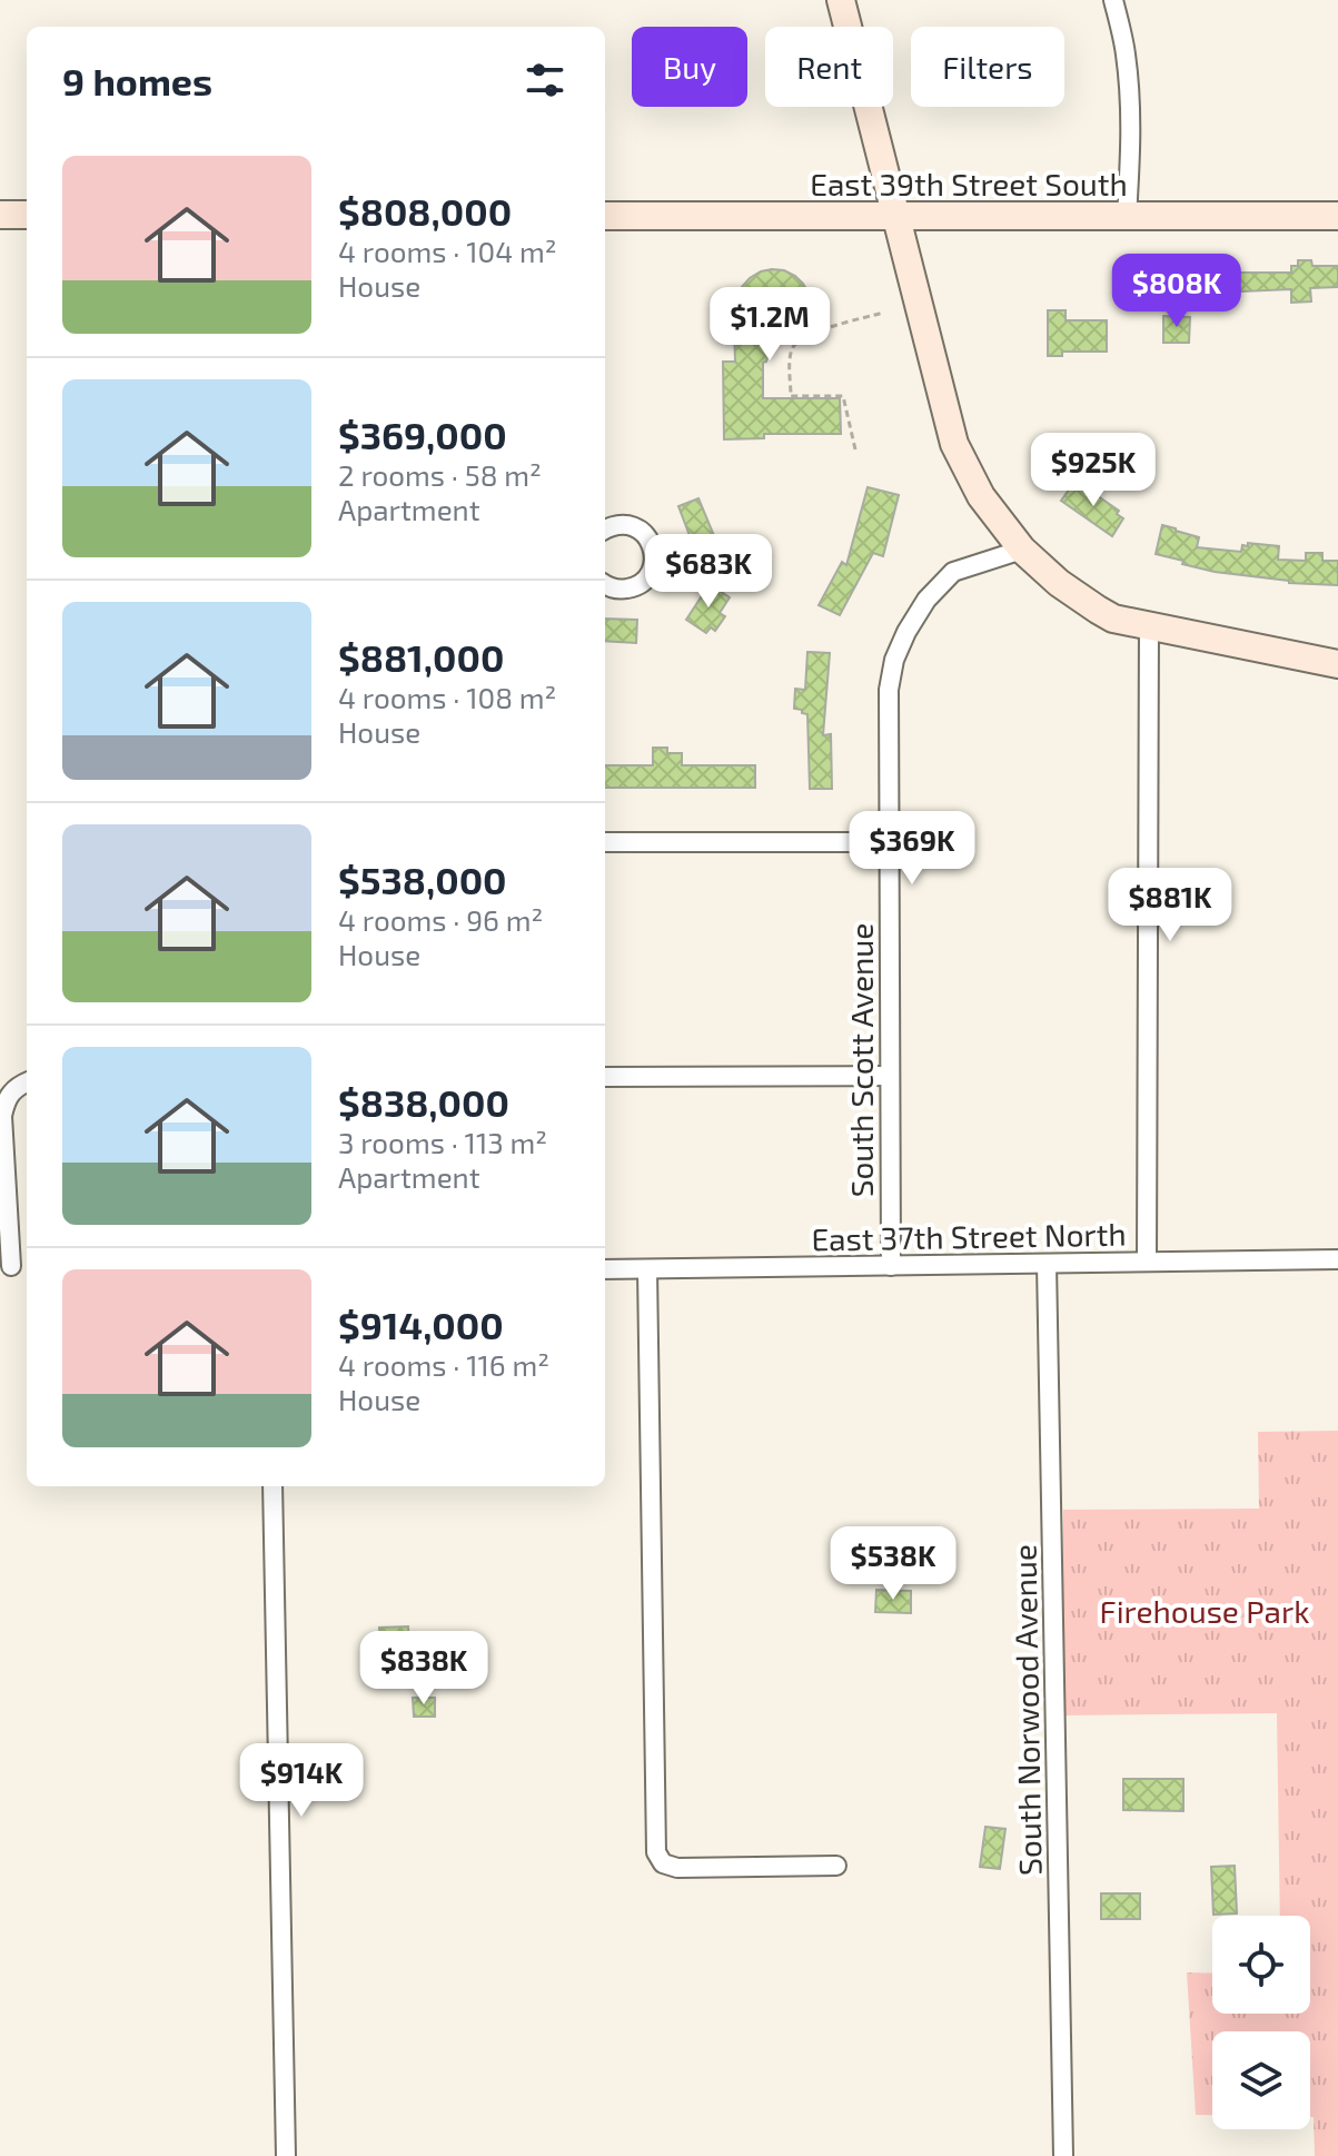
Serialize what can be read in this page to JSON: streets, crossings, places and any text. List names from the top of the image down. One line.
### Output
{"streets":{"street":["East 39th Street South","South Scott Avenue","East 37th Street North","South Norwood Avenue"]},"crossings":[["South Scott Avenue","East 37th Street North"],["East 37th Street North","South Norwood Avenue"]],"parks":["Firehouse Park"],"page":{"chip":["Buy","Rent","Filters"],"heading":"9 homes","list":[{"name":"$808,000","note":"4 rooms · 104 m² · House"},{"name":"$369,000","note":"2 rooms · 58 m² · Apartment"},{"name":"$881,000","note":"4 rooms · 108 m² · House"},{"name":"$538,000","note":"4 rooms · 96 m² · House"},{"name":"$838,000","note":"3 rooms · 113 m² · Apartment"},{"name":"$914,000","note":"4 rooms · 116 m² · House"}],"price":["$808K","$1.2M","$925K","$683K","$369K","$881K","$538K","$838K","$914K"]}}
